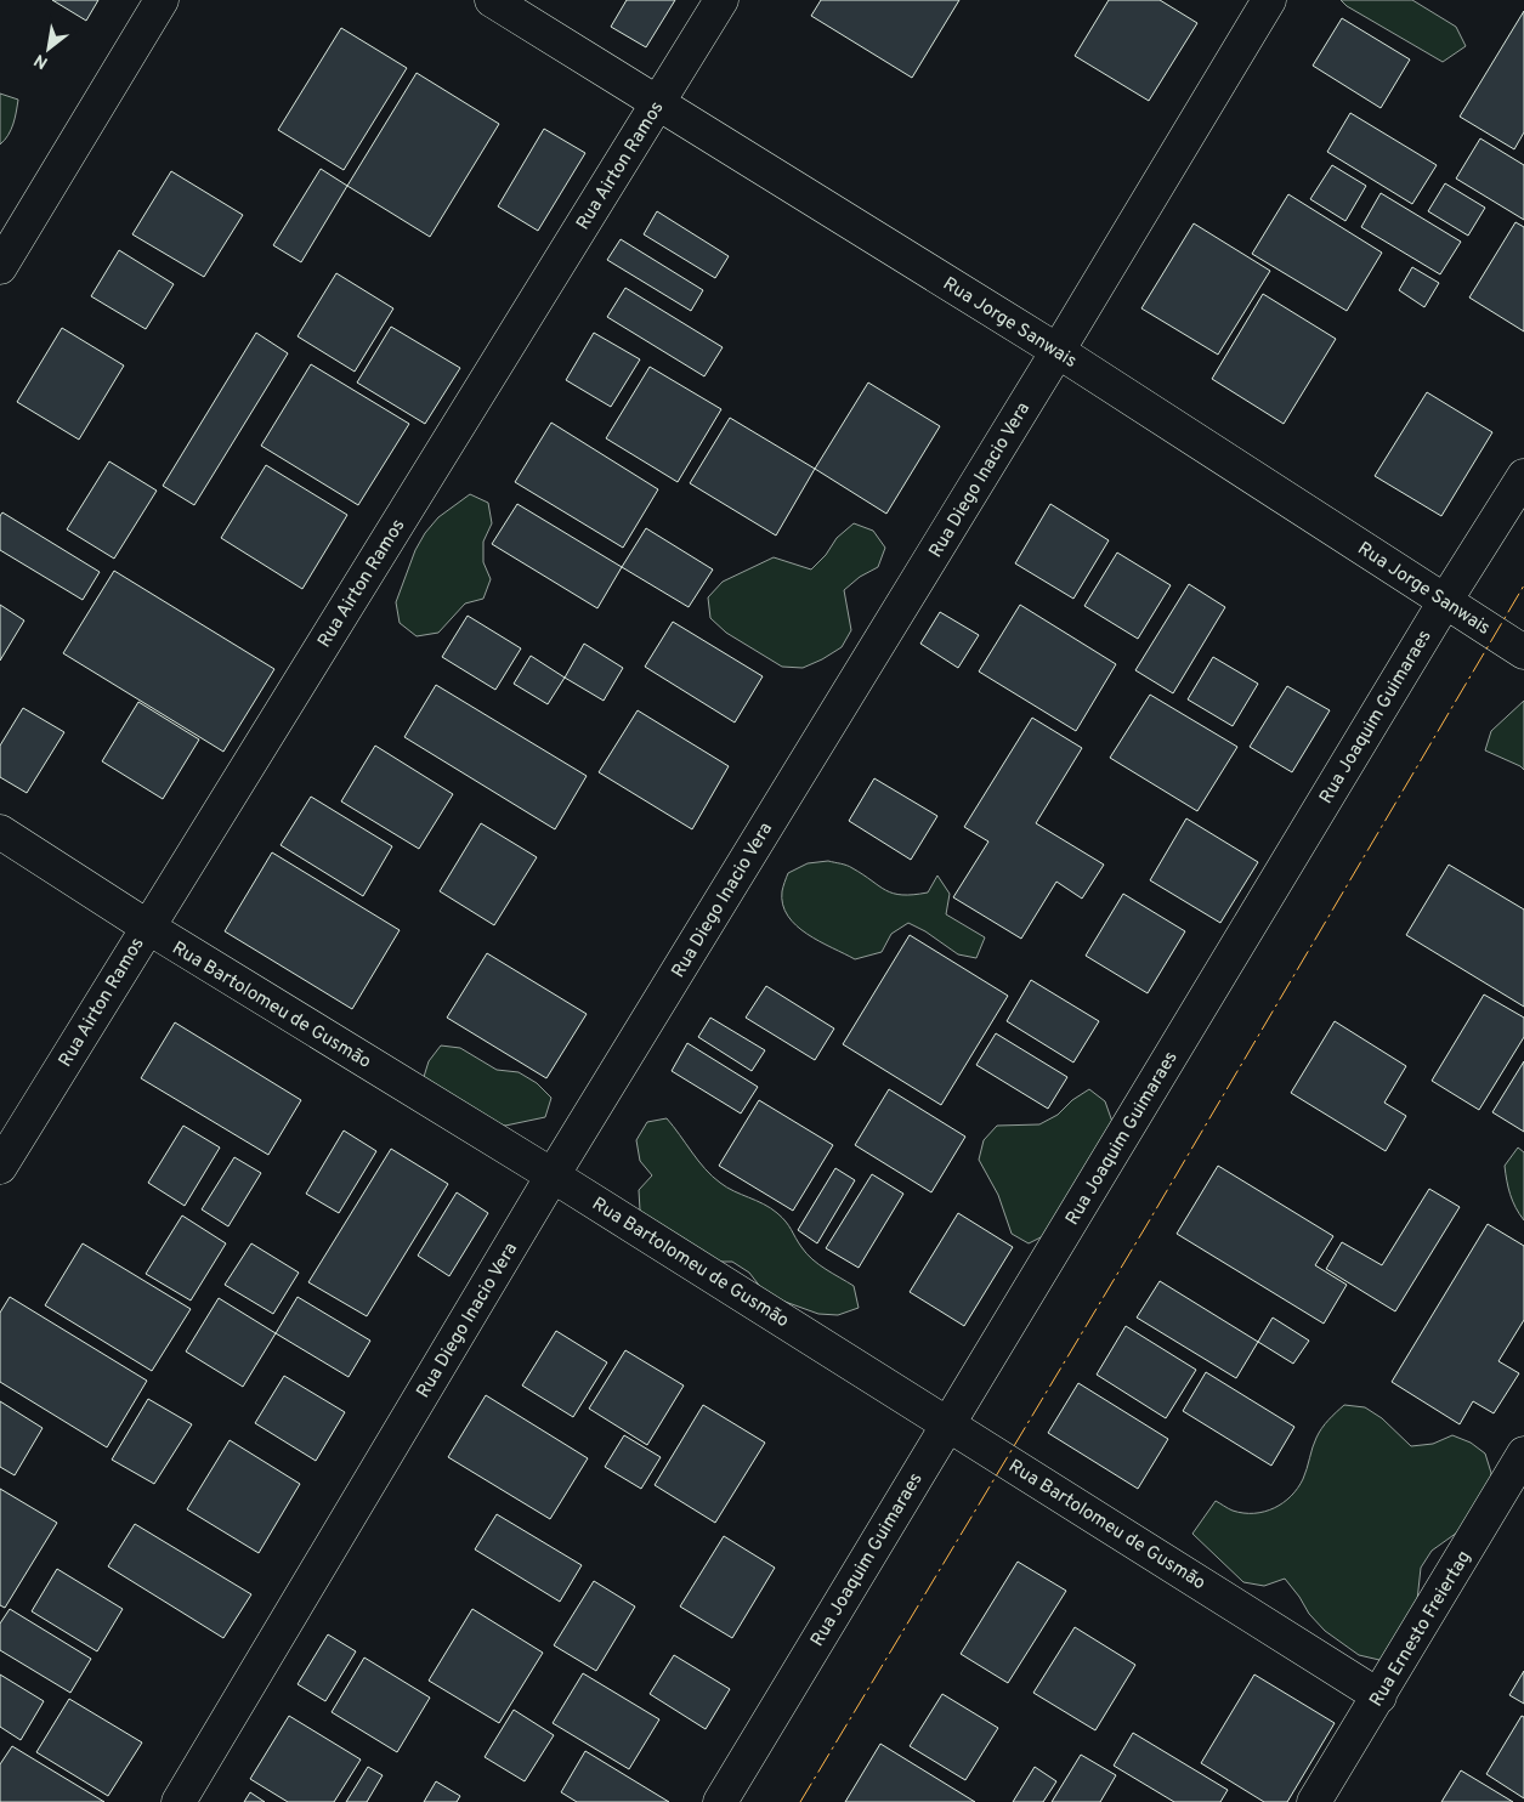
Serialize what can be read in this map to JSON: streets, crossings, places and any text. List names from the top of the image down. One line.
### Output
{"streets":{"street":["Rua Airton Ramos","Rua Jorge Sanwais","Rua Diego Inacio Vera","Rua Joaquim Guimaraes","Rua Bartolomeu de Gusmão","Rua Ernesto Freiertag"]},"crossings":[["Rua Airton Ramos","Rua Jorge Sanwais"],["Rua Airton Ramos","Rua Bartolomeu de Gusmão"],["Rua Jorge Sanwais","Rua Diego Inacio Vera"],["Rua Jorge Sanwais","Rua Joaquim Guimaraes"],["Rua Diego Inacio Vera","Rua Bartolomeu de Gusmão"],["Rua Joaquim Guimaraes","Rua Bartolomeu de Gusmão"],["Rua Bartolomeu de Gusmão","Rua Ernesto Freiertag"]],"north":"bottom left"}
